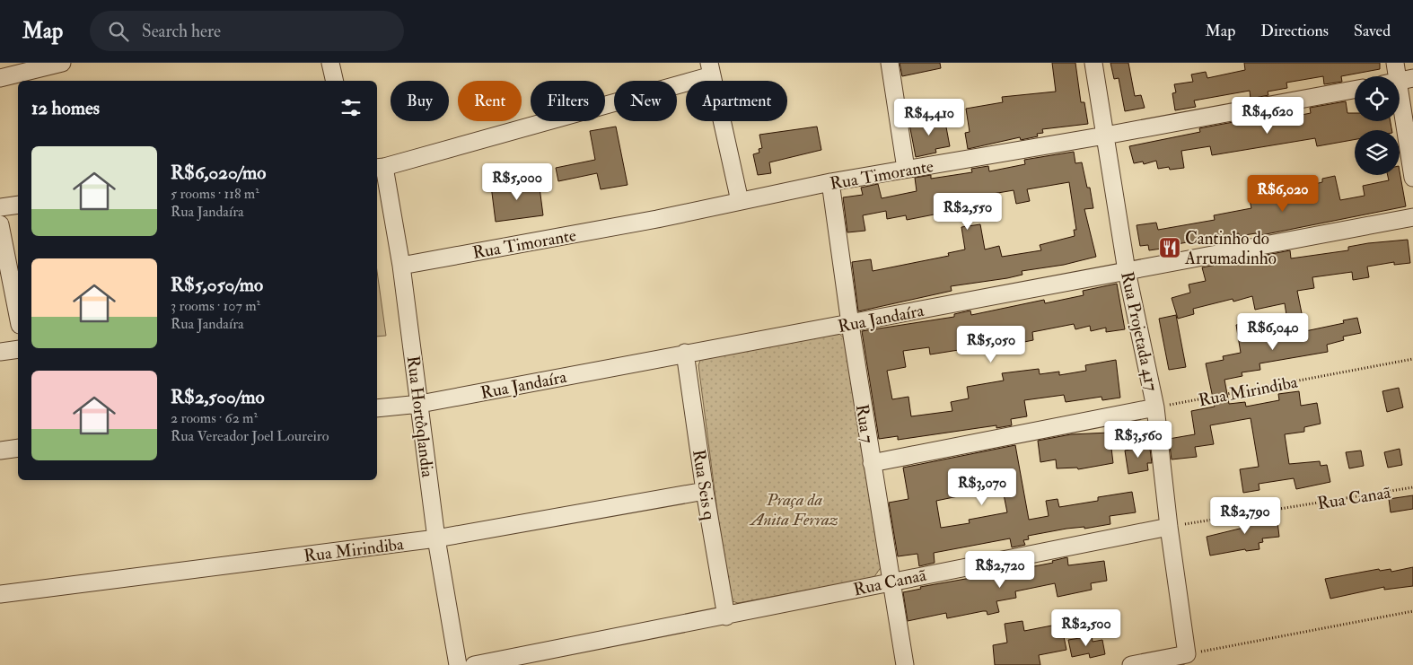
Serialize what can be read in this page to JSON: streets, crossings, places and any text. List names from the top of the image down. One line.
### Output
{"streets":{"street":["Rua Timorante","Rua Jandaíra","Rua Projetada 417","Rua Mirindiba","Rua Hortôqlandia","Rua 7","Rua Seis q","Rua Canaã"]},"crossings":[["Rua Timorante","Rua Projetada 417"],["Rua Timorante","Rua Hortôqlandia"],["Rua Timorante","Rua 7"],["Rua Jandaíra","Rua Projetada 417"],["Rua Jandaíra","Rua Hortôqlandia"],["Rua Jandaíra","Rua 7"],["Rua Jandaíra","Rua Seis q"],["Rua Projetada 417","Rua Mirindiba"],["Rua Projetada 417","Rua Canaã"],["Rua Mirindiba","Rua Hortôqlandia"],["Rua Mirindiba","Rua Seis q"],["Rua 7","Rua Canaã"],["Rua Seis q","Rua Canaã"]],"parks":["Praça da Anita Ferraz"],"places":{"restaurant":["Cantinho do Arrumadinho"]},"page":{"header":"Map","search":"Search here","nav":["Map","Directions","Saved"],"chip":["Buy","Rent","Filters","New","Apartment"],"heading":"12 homes","price":["R$4,620","R$4,410","R$5,000","R$6,020","R$2,550","R$6,040","R$5,050","R$3,560","R$3,070","R$2,790","R$2,720","R$2,500"],"list":[{"name":"R$6,020/mo","note":"5 rooms · 118 m² · Rua Jandaíra"},{"name":"R$5,050/mo","note":"3 rooms · 107 m² · Rua Jandaíra"},{"name":"R$2,500/mo","note":"2 rooms · 62 m² · Rua Vereador Joel Loureiro"}]}}
